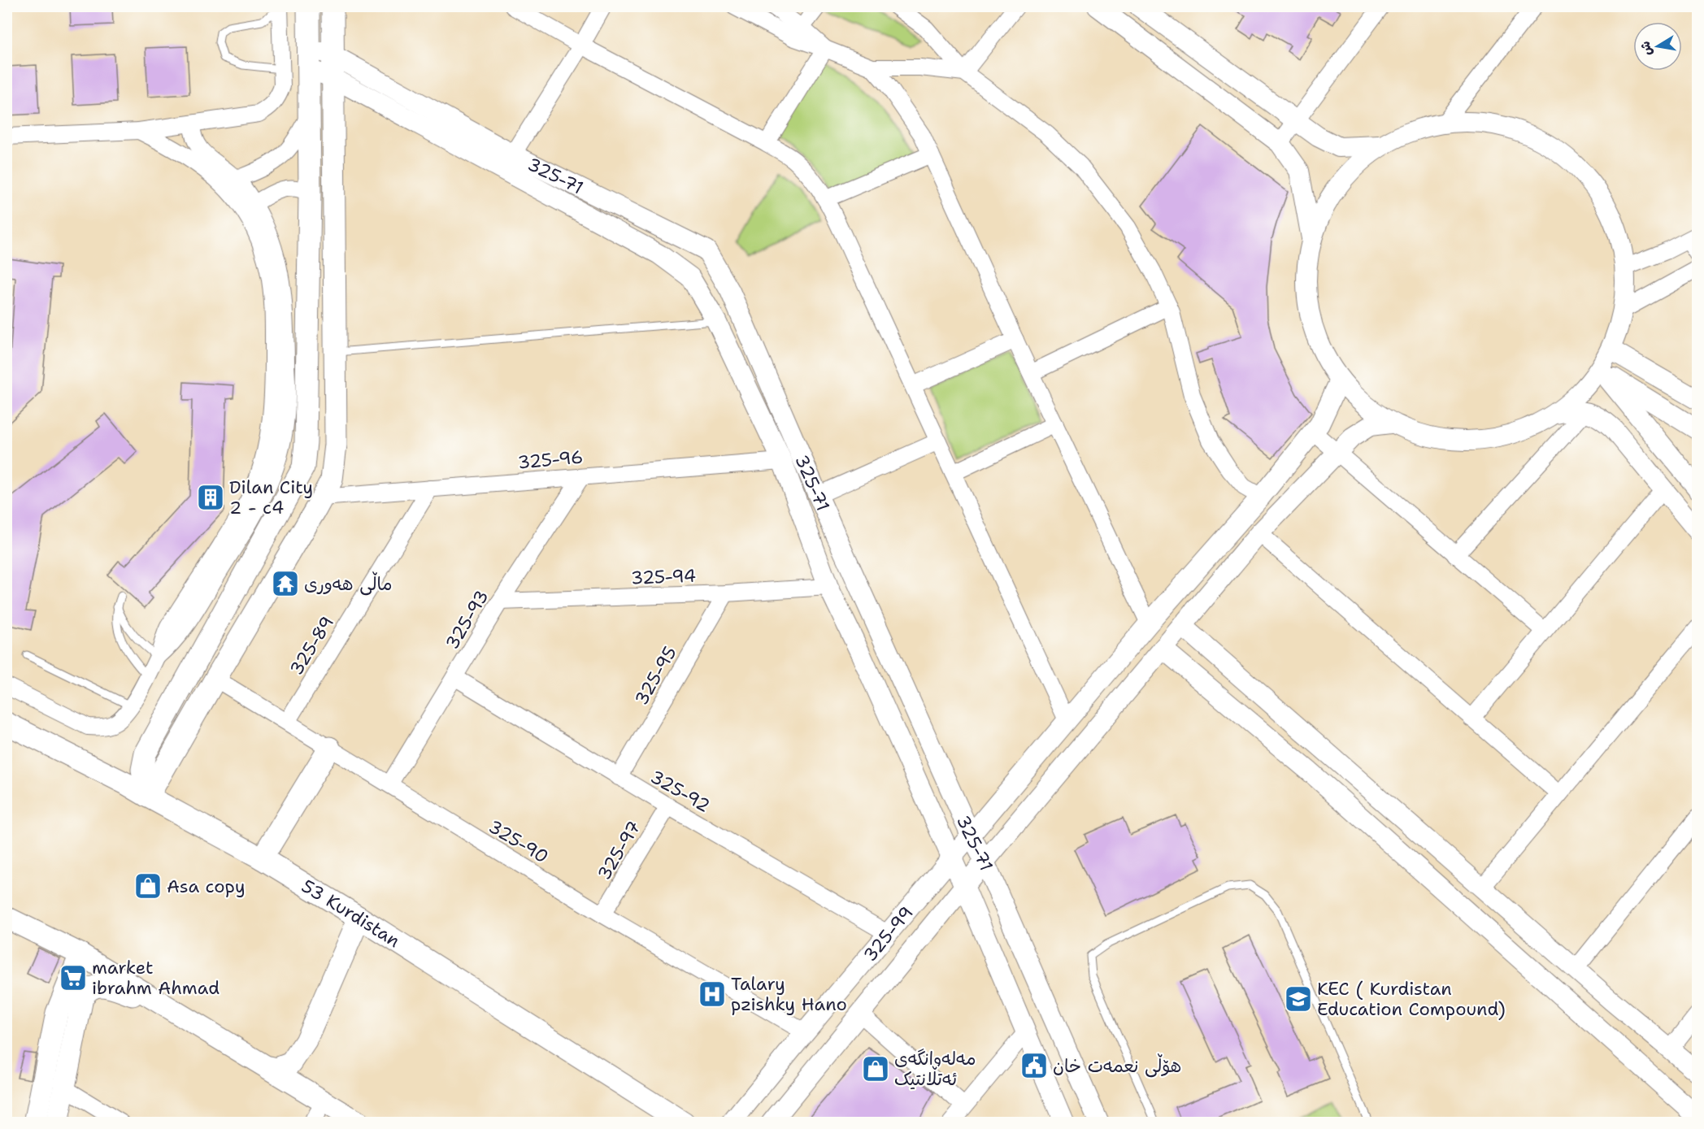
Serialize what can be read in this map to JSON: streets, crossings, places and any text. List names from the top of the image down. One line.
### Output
{"streets":{"main road":["53 Kurdistan"],"street":["325-71","325-96","325-94","325-93","325-89","325-95","325-92","325-90","325-97","325-99"]},"crossings":[["325-71","325-96"],["325-71","325-94"],["325-71","325-99"],["325-96","325-93"],["325-96","325-89"],["325-94","325-93"],["325-94","325-95"],["325-93","325-92"],["325-93","325-90"],["325-89","325-90"],["325-95","325-92"],["325-92","325-97"],["325-92","325-99"],["325-90","325-97"],["325-90","325-99"]],"places":{"building":["Dilan City 2 - c4"],"temple":["ماڵی هەوری"],"shop":["Asa copy","مەلەوانگەی ئەتڵانتیک"],"supermarket":["market ibrahm Ahmad"],"hospital":["Talary pzishky Hano"],"school or university":["KEC ( Kurdistan Education Compound)"],"public building":["هۆڵی نعمەت خان"]},"north":"left"}
